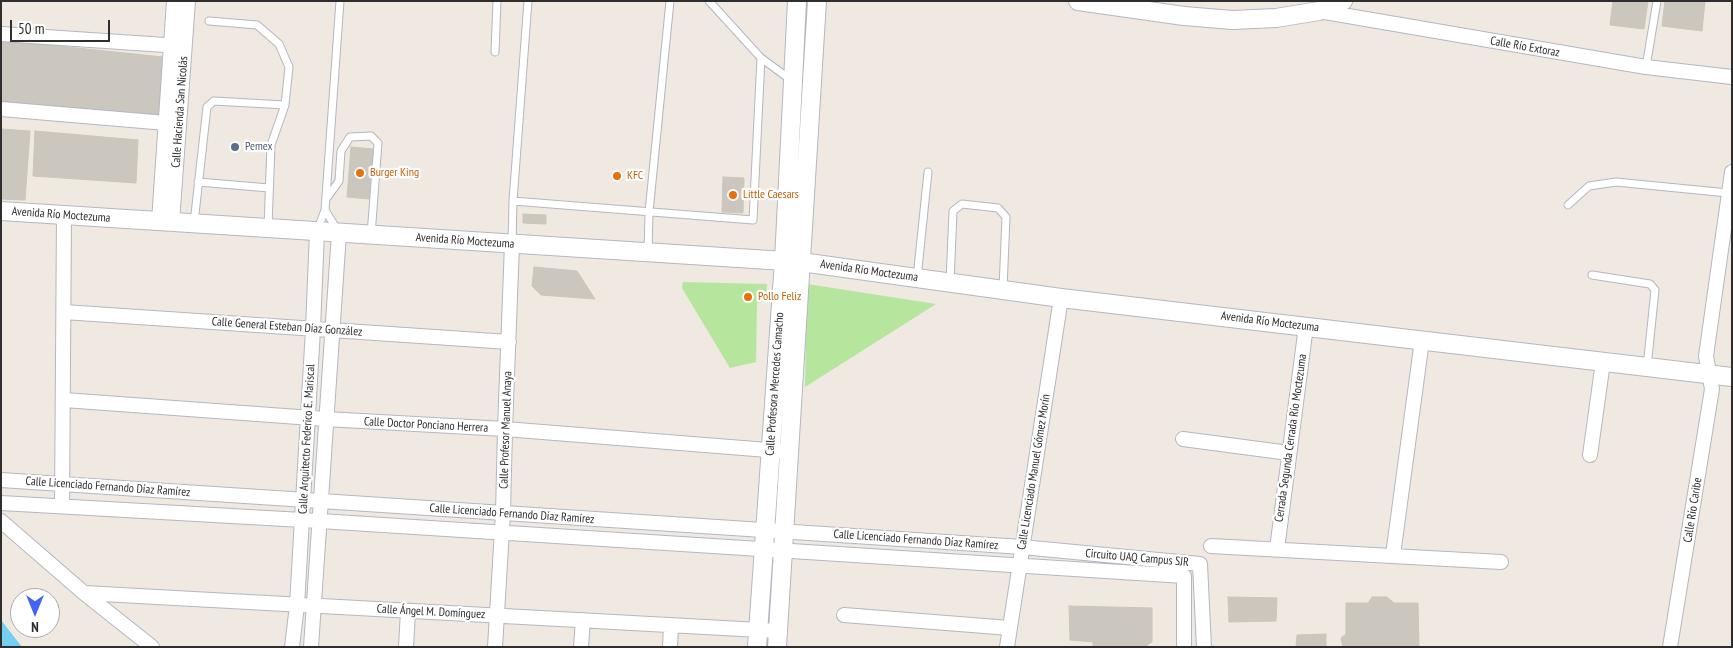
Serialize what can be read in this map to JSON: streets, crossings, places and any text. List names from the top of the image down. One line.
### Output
{"streets":{"street":["Calle Río Extoraz","Calle Hacienda San Nicolás","Avenida Río Moctezuma","Calle General Esteban Díaz González","Calle Profesora Mercedes Camacho","Calle Doctor Ponciano Herrera","Calle Profesor Manuel Anaya","Cerrada Segunda Cerrada Río Moctezuma","Calle Arquitecto Federico E. Mariscal","Calle Licenciado Manuel Gómez Morín","Calle Licenciado Fernando Díaz Ramírez","Calle Río Caribe","Circuito UAQ Campus SJR","Calle Ángel M. Domínguez"]},"crossings":[["Calle Hacienda San Nicolás","Avenida Río Moctezuma"],["Avenida Río Moctezuma","Calle Profesora Mercedes Camacho"],["Avenida Río Moctezuma","Calle Profesor Manuel Anaya"],["Avenida Río Moctezuma","Cerrada Segunda Cerrada Río Moctezuma"],["Avenida Río Moctezuma","Calle Arquitecto Federico E. Mariscal"],["Avenida Río Moctezuma","Calle Licenciado Manuel Gómez Morín"],["Avenida Río Moctezuma","Calle Río Caribe"],["Calle General Esteban Díaz González","Calle Profesor Manuel Anaya"],["Calle General Esteban Díaz González","Calle Arquitecto Federico E. Mariscal"],["Calle Profesora Mercedes Camacho","Calle Doctor Ponciano Herrera"],["Calle Profesora Mercedes Camacho","Calle Licenciado Fernando Díaz Ramírez"],["Calle Profesora Mercedes Camacho","Calle Ángel M. Domínguez"],["Calle Doctor Ponciano Herrera","Calle Profesor Manuel Anaya"],["Calle Doctor Ponciano Herrera","Calle Arquitecto Federico E. Mariscal"],["Calle Profesor Manuel Anaya","Calle Licenciado Fernando Díaz Ramírez"],["Calle Profesor Manuel Anaya","Calle Ángel M. Domínguez"],["Calle Arquitecto Federico E. Mariscal","Calle Licenciado Fernando Díaz Ramírez"],["Calle Arquitecto Federico E. Mariscal","Calle Ángel M. Domínguez"],["Calle Licenciado Manuel Gómez Morín","Calle Licenciado Fernando Díaz Ramírez"],["Calle Licenciado Manuel Gómez Morín","Circuito UAQ Campus SJR"],["Calle Licenciado Fernando Díaz Ramírez","Circuito UAQ Campus SJR"]],"places":["Pemex","Burger King","KFC","Little Caesars","Pollo Feliz"],"scale_bar":"50 m","north":"bottom"}
